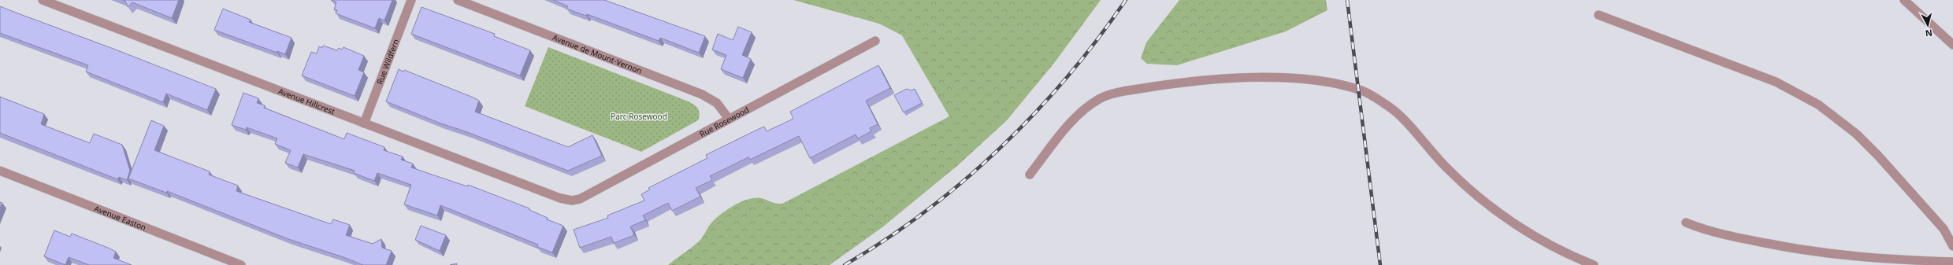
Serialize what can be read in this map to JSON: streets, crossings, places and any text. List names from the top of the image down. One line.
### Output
{"streets":{"street":["Avenue de Mount-Vernon","Rue Wildfern","Avenue Hillcrest","Rue Rosewood","Avenue Easton"]},"crossings":[["Avenue de Mount-Vernon","Rue Rosewood"],["Rue Wildfern","Avenue Hillcrest"],["Avenue Hillcrest","Rue Rosewood"]],"parks":["Parc Rosewood"],"north":"bottom"}
